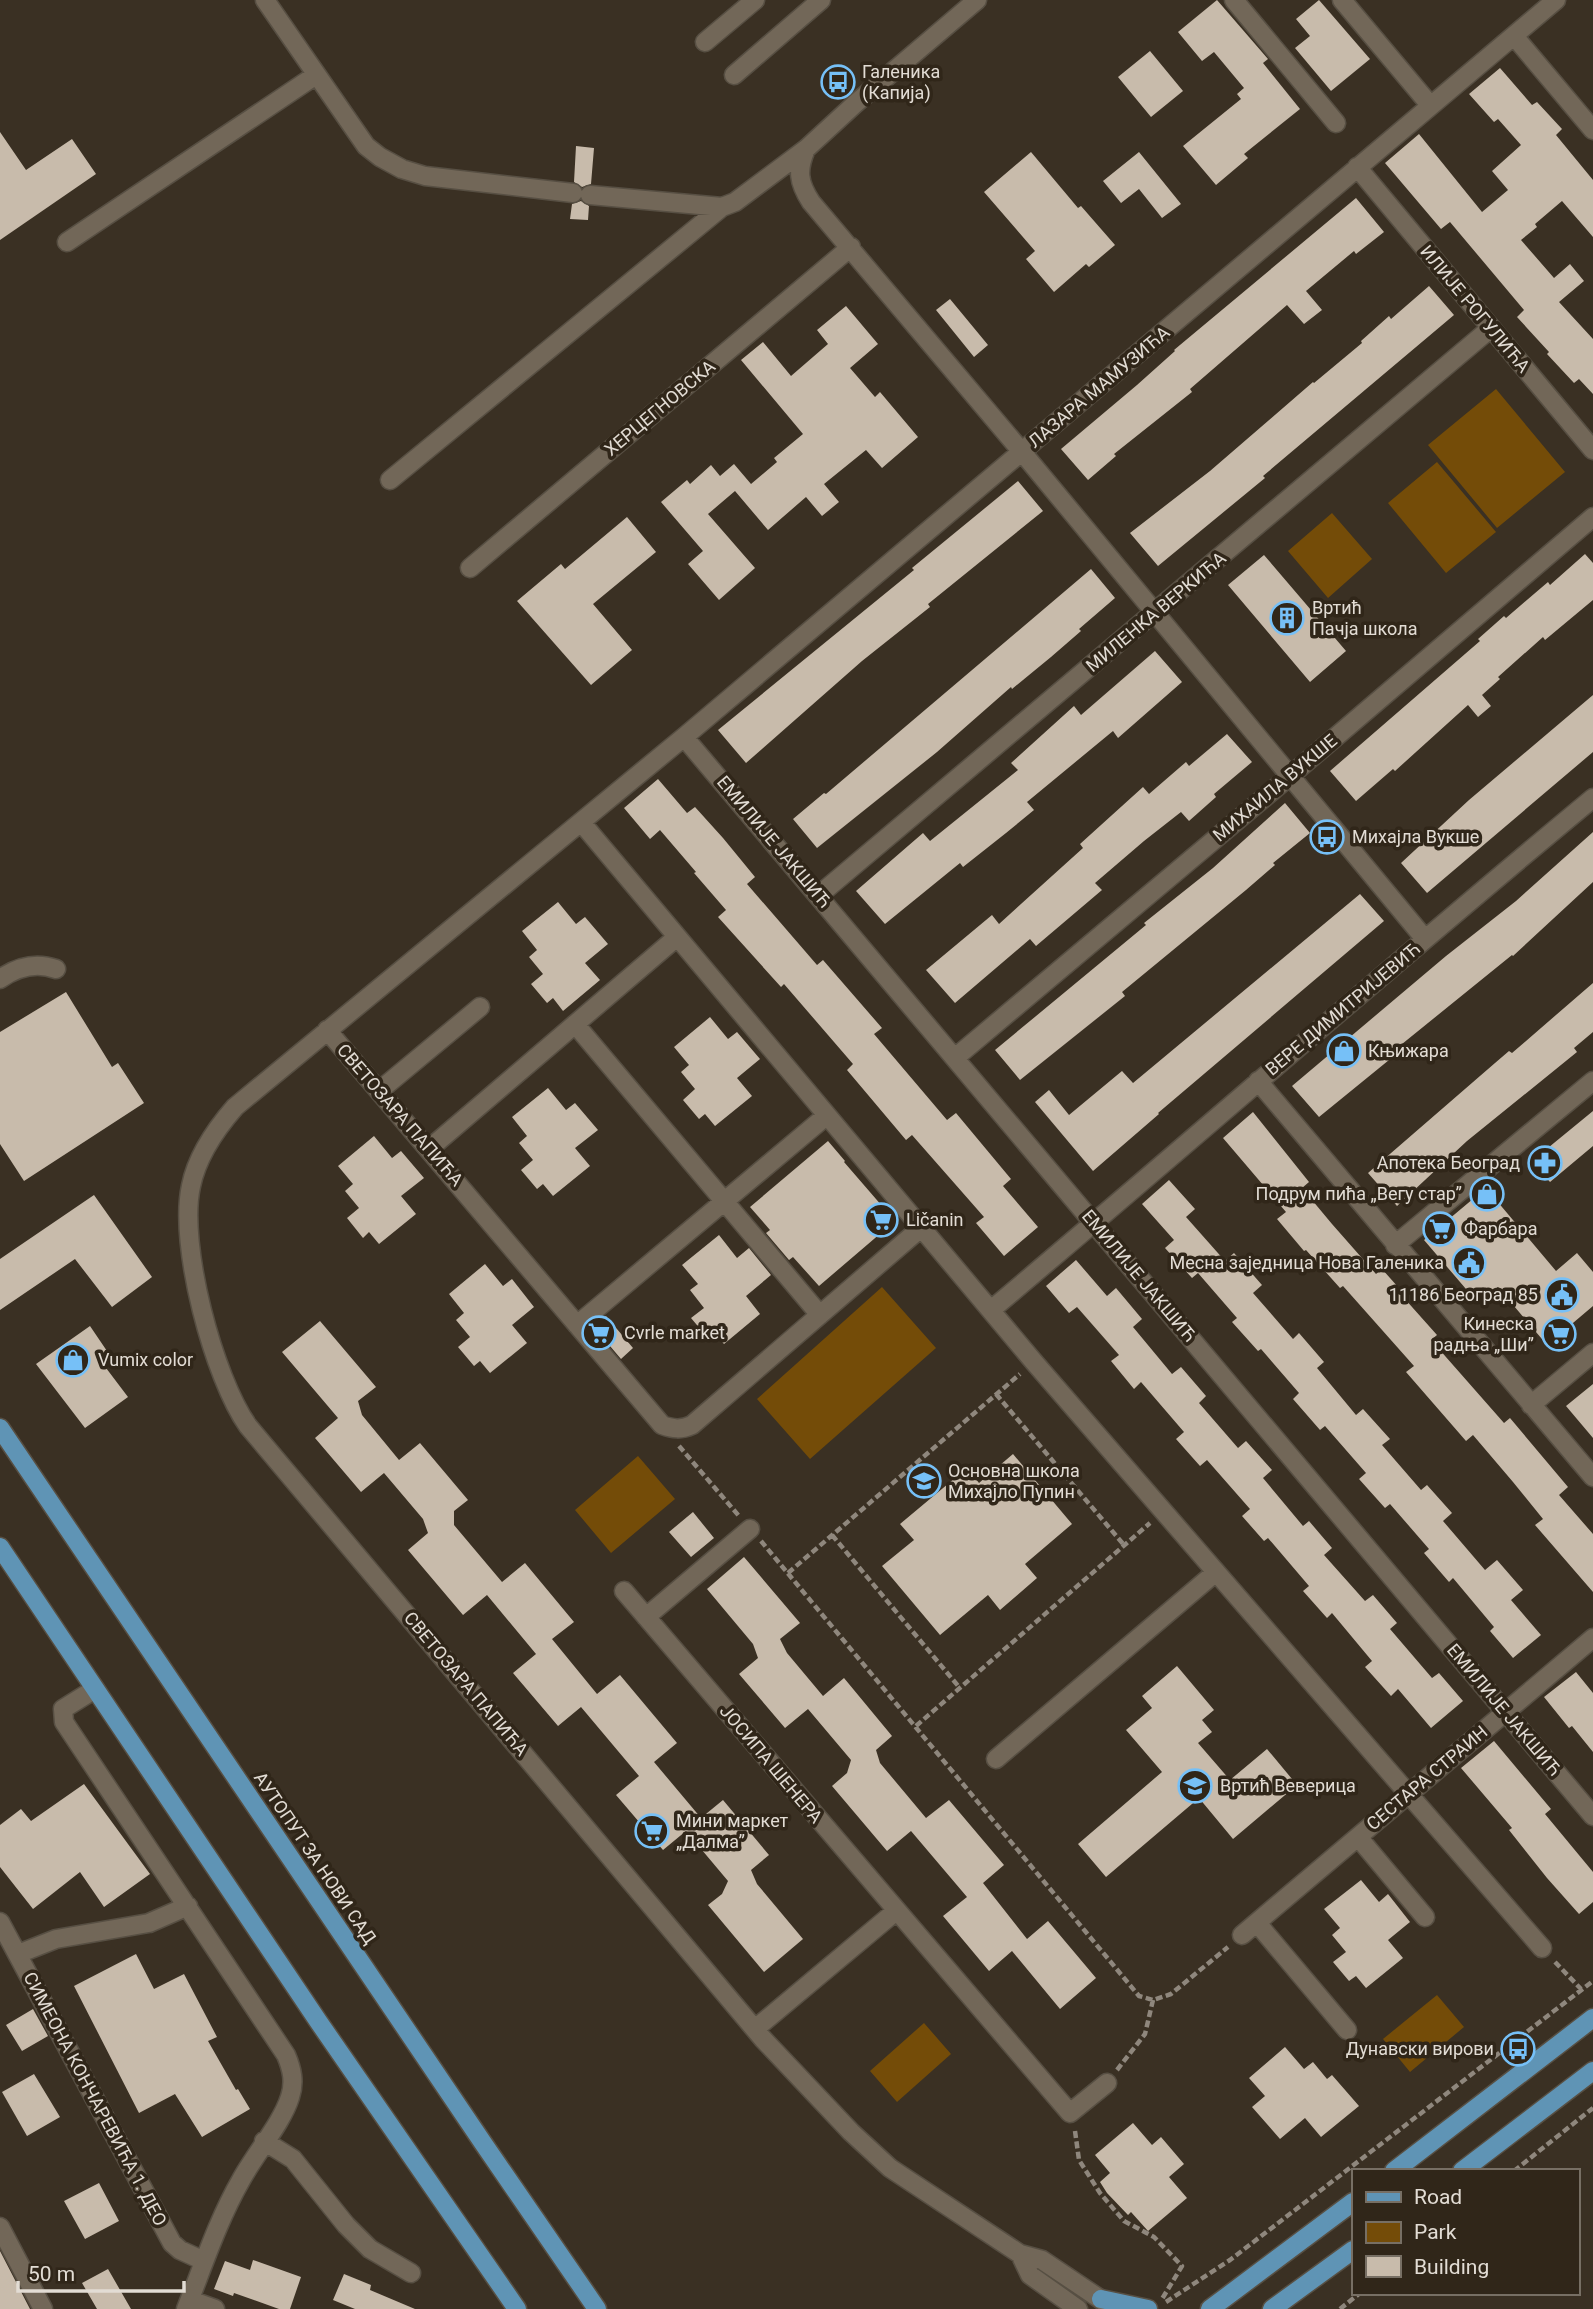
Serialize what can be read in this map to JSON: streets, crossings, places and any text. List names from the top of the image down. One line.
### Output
{"streets":{"main road":["АУТОПУТ ЗА НОВИ САД"],"street":["ИЛИЈЕ РОГУЛИЋА","ЛАЗАРА МАМУЗИЋА","ХЕРЦЕГНОВСКА","МИЛЕНКА ВЕРКИЋА","МИХАИЛА ВУКШЕ","ЕМИЛИЈЕ ЈАКШИЋ","ВЕРЕ ДИМИТРИЈЕВИЋ","СВЕТОЗАРА ПАПИЋА","ЈОСИПА ШЕНЕРА","СЕСТАРА СТРАИН","СИМЕОНА КОНЧАРЕВИЋА 1. ДЕО"]},"crossings":[["ИЛИЈЕ РОГУЛИЋА","ЛАЗАРА МАМУЗИЋА"],["ИЛИЈЕ РОГУЛИЋА","МИЛЕНКА ВЕРКИЋА"],["ЛАЗАРА МАМУЗИЋА","ЕМИЛИЈЕ ЈАКШИЋ"],["ЛАЗАРА МАМУЗИЋА","СВЕТОЗАРА ПАПИЋА"],["МИЛЕНКА ВЕРКИЋА","ЕМИЛИЈЕ ЈАКШИЋ"],["МИХАИЛА ВУКШЕ","ЕМИЛИЈЕ ЈАКШИЋ"],["ЕМИЛИЈЕ ЈАКШИЋ","ВЕРЕ ДИМИТРИЈЕВИЋ"],["ЕМИЛИЈЕ ЈАКШИЋ","СВЕТОЗАРА ПАПИЋА"],["ЕМИЛИЈЕ ЈАКШИЋ","СЕСТАРА СТРАИН"]],"places":{"bus stop":["Галеника (Капија)","Михајла Вукше","Дунавски вирови"],"building":["Вртић Пачја школа"],"shop":["Књижара","Подрум пића „Вегу стар”","Vumix color"],"pharmacy":["Апотека Београд"],"supermarket":["Ličanin","Фарбара","Cvrle market","Кинеска радња „Ши”","Мини маркет „Далма”"],"public building":["Месна заједница Нова Галеника","11186 Београд 85"],"school or university":["Основна школа Михајло Пупин","Вртић Веверица"]},"legend":["Road","Park","Building"],"scale_bar":"50 m"}
